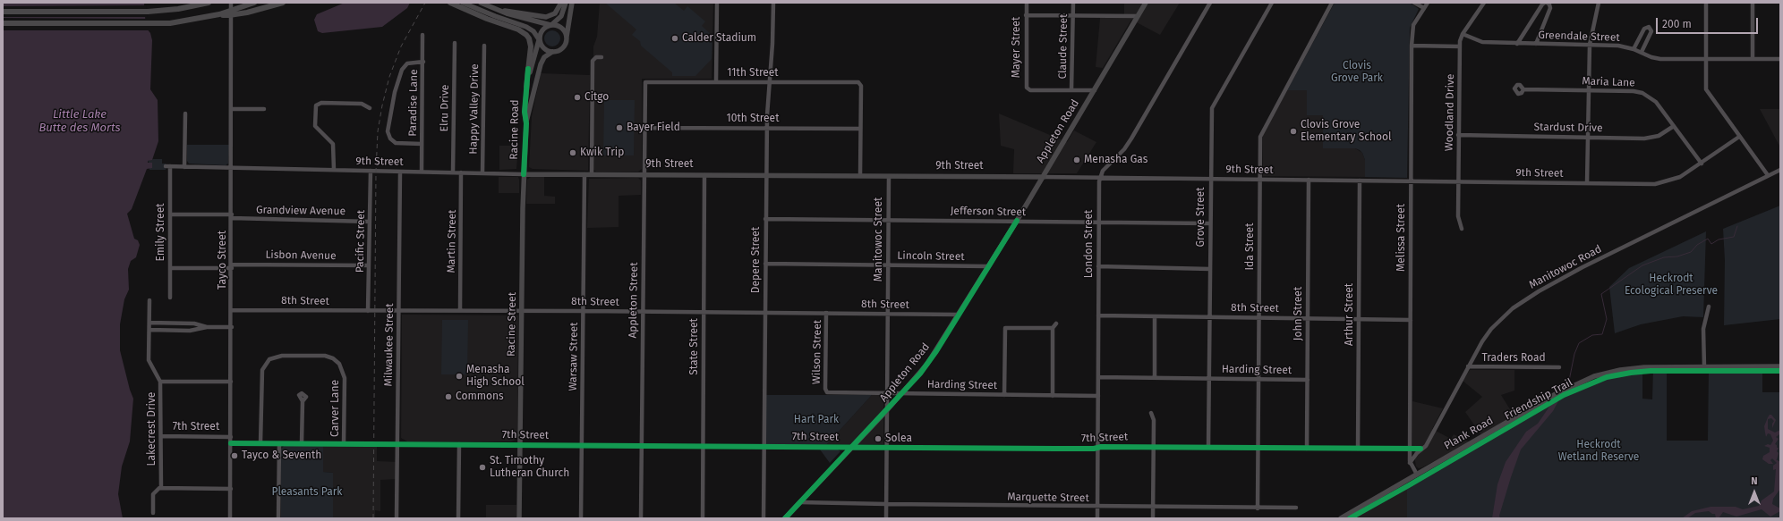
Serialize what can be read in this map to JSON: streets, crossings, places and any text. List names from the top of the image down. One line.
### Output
{"streets":{"main road":["Racine Road","Appleton Road","9th Street","Racine Street","Plank Road"],"street":["Greendale Street","Claude Street","Mayer Street","11th Street","Maria Lane","Paradise Lane","Elru Drive","Happy Valley Drive","Woodland Drive","10th Street","Stardust Drive","Grandview Avenue","Jefferson Street","Grove Street","Emily Street","Melissa Street","Manitowoc Street","Pacific Street","Martin Street","London Street","Ida Street","Lisbon Avenue","Lincoln Street","Tayco Street","Depere Street","Manitowoc Road","Appleton Street","8th Street","John Street","Arthur Street","Milwaukee Street","State Street","Wilson Street","Warsaw Street","Traders Road","Harding Street","Carver Lane","7th Street","Lakecrest Drive","Marquette Street"],"cycle path":["Friendship Trail"]},"crossings":[["Greendale Street","Woodland Drive"],["Claude Street","Mayer Street"],["Mayer Street","Appleton Road"],["11th Street","10th Street"],["11th Street","Depere Street"],["11th Street","Appleton Street"],["Maria Lane","Stardust Drive"],["Maria Lane","9th Street"],["Paradise Lane","9th Street"],["Elru Drive","9th Street"],["Happy Valley Drive","9th Street"],["Woodland Drive","Stardust Drive"],["Woodland Drive","9th Street"],["10th Street","Depere Street"],["10th Street","Appleton Street"],["Racine Road","9th Street"],["Racine Road","Racine Street"],["Appleton Road","9th Street"],["Appleton Road","Jefferson Street"],["Appleton Road","Manitowoc Street"],["Appleton Road","Lincoln Street"],["Appleton Road","8th Street"],["Appleton Road","Harding Street"],["Appleton Road","7th Street"],["Appleton Road","Marquette Street"],["9th Street","Grove Street"],["9th Street","Emily Street"],["9th Street","Melissa Street"],["9th Street","Manitowoc Street"],["9th Street","Pacific Street"],["9th Street","Martin Street"],["9th Street","London Street"],["9th Street","Ida Street"],["9th Street","Tayco Street"],["9th Street","Depere Street"],["9th Street","Appleton Street"],["9th Street","John Street"],["9th Street","Arthur Street"],["9th Street","Racine Street"],["9th Street","Milwaukee Street"],["9th Street","State Street"],["9th Street","Warsaw Street"],["Grandview Avenue","Emily Street"],["Grandview Avenue","Pacific Street"],["Grandview Avenue","Tayco Street"],["Jefferson Street","Grove Street"],["Jefferson Street","Manitowoc Street"],["Jefferson Street","London Street"],["Jefferson Street","Depere Street"],["Grove Street","8th Street"],["Grove Street","Harding Street"],["Grove Street","7th Street"],["Emily Street","Lisbon Avenue"],["Melissa Street","Manitowoc Road"],["Melissa Street","8th Street"],["Melissa Street","7th Street"],["Manitowoc Street","Lincoln Street"],["Manitowoc Street","8th Street"],["Manitowoc Street","Harding Street"],["Manitowoc Street","7th Street"],["Manitowoc Street","Marquette Street"],["Pacific Street","Lisbon Avenue"],["Pacific Street","8th Street"],["Martin Street","8th Street"],["London Street","8th Street"],["London Street","Harding Street"],["London Street","7th Street"],["London Street","Marquette Street"],["Ida Street","8th Street"],["Ida Street","Harding Street"],["Ida Street","7th Street"],["Ida Street","Marquette Street"],["Lisbon Avenue","Tayco Street"],["Lincoln Street","Depere Street"],["Tayco Street","8th Street"],["Tayco Street","7th Street"],["Depere Street","8th Street"],["Depere Street","7th Street"],["Manitowoc Road","Traders Road"],["Manitowoc Road","7th Street"],["Appleton Street","8th Street"],["Appleton Street","7th Street"],["8th Street","John Street"],["8th Street","Arthur Street"],["8th Street","Racine Street"],["8th Street","Milwaukee Street"],["8th Street","State Street"],["8th Street","Wilson Street"],["8th Street","Warsaw Street"],["John Street","Harding Street"],["John Street","7th Street"],["Arthur Street","7th Street"],["Racine Street","7th Street"],["Milwaukee Street","7th Street"],["State Street","7th Street"],["Wilson Street","Harding Street"],["Warsaw Street","7th Street"],["Carver Lane","7th Street"],["7th Street","Lakecrest Drive"]],"water":["Little Lake Butte des Morts"],"parks":["Clovis Grove Park","Heckrodt Ecological Preserve","Hart Park","Heckrodt Wetland Reserve","Pleasants Park"],"places":["Calder Stadium","Citgo","Bayer Field","Clovis Grove Elementary School","Kwik Trip","Menasha Gas","Menasha High School","Commons","Solea","Tayco & Seventh","St. Timothy Lutheran Church"],"scale_bar":"200 m","north":"top"}
